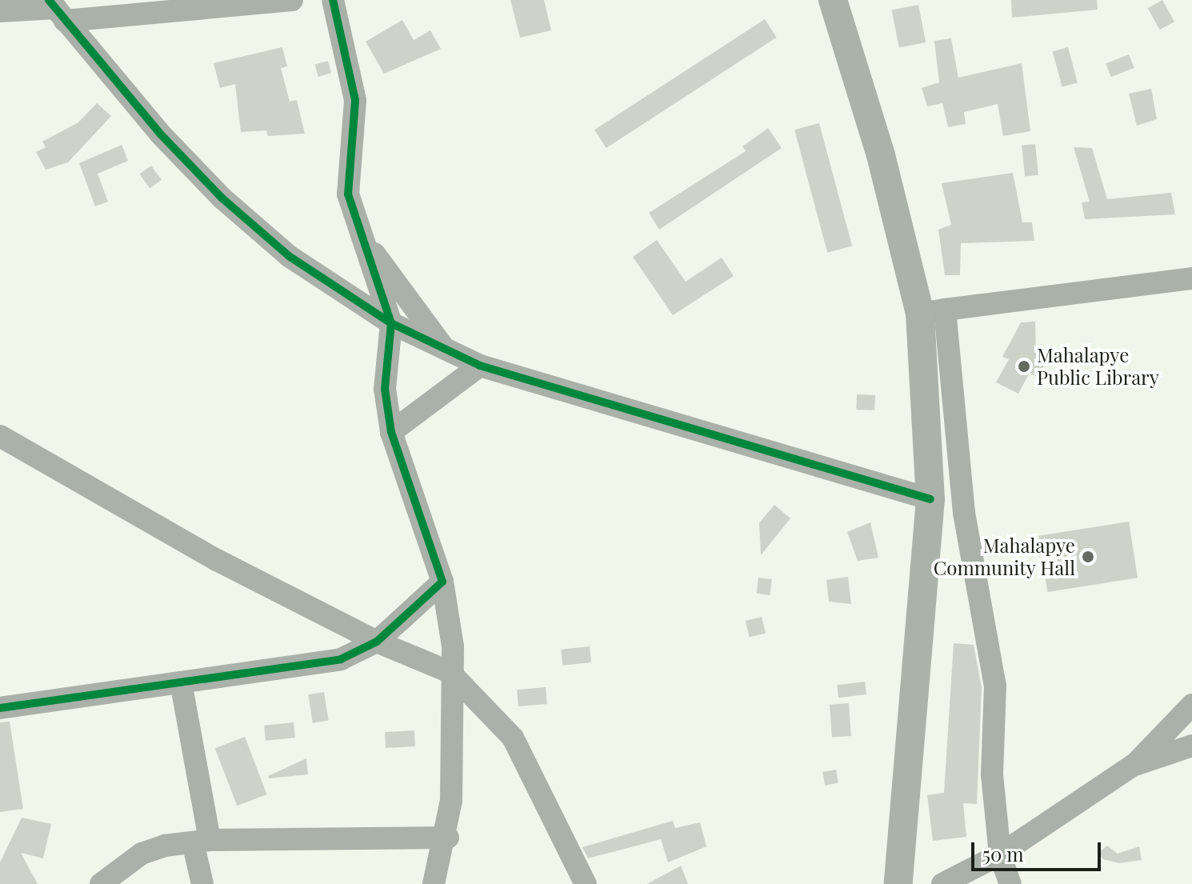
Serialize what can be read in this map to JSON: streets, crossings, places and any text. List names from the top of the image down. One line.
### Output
{"places":["Mahalapye Public Library","Mahalapye Community Hall"],"scale_bar":"50 m"}
